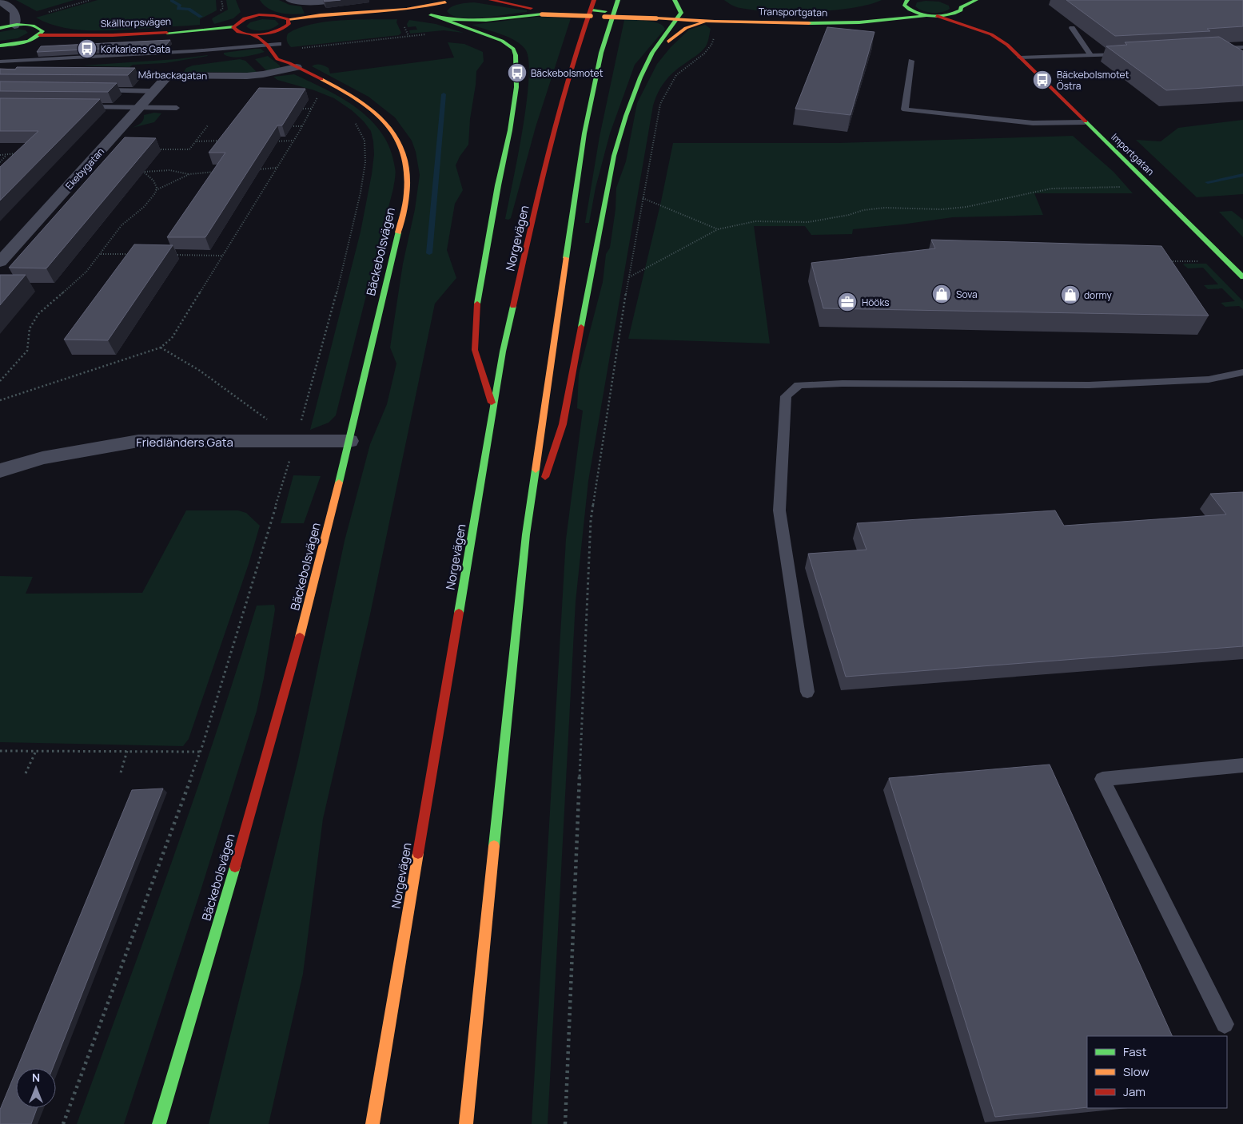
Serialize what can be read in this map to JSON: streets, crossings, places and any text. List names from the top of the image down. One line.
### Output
{"streets":{"main road":["Transportgatan","Skälltorpsvägen","Importgatan","Norgevägen","Bäckebolsvägen"],"street":["Mårbackagatan","Ekebygatan","Friedländers Gata"]},"crossings":[["Transportgatan","Importgatan"],["Mårbackagatan","Ekebygatan"],["Mårbackagatan","Bäckebolsvägen"],["Bäckebolsvägen","Friedländers Gata"]],"places":{"bus stop":["Körkarlens Gata","Bäckebolsmotet","Bäckebolsmotet Östra"],"shop":["Sova","dormy"],"office":["Hööks"]},"legend":["Fast","Slow","Jam"],"north":"top"}
